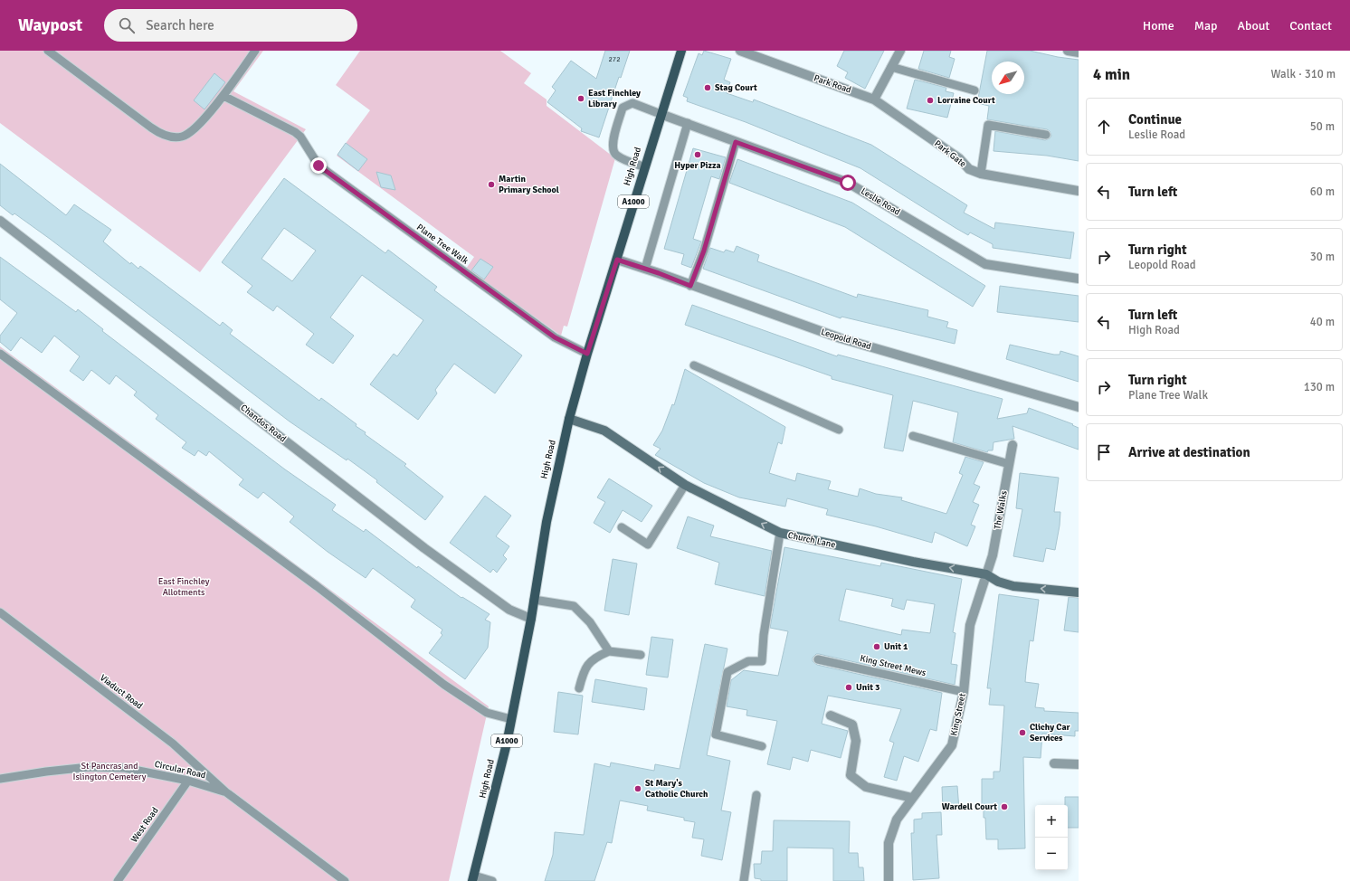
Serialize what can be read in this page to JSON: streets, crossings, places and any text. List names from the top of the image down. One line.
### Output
{"streets":{"main road":["High Road","A1000"],"street":["Park Road","Park Gate","Leslie Road","Leopold Road","Chandos Road","The Walks","Church Lane","King Street"],"lane":["Plane Tree Walk","King Street Mews","Viaduct Road","Circular Road","West Road"]},"crossings":[["Park Road","Park Gate"],["High Road","Leslie Road"],["High Road","Plane Tree Walk"],["High Road","Leopold Road"],["High Road","Chandos Road"],["High Road","Church Lane"],["The Walks","Church Lane"],["The Walks","King Street"],["Church Lane","King Street"],["King Street Mews","King Street"],["Viaduct Road","Circular Road"],["Circular Road","West Road"]],"one_way":["Church Lane"],"parks":["East Finchley Allotments","St Pancras and Islington Cemetery"],"places":["Stag Court","East Finchley Library","Lorraine Court","Hyper Pizza","Martin Primary School","Unit 1","Unit 3","Clichy Car Services","St Mary's Catholic Church","Wardell Court"],"house_numbers":["272"],"north":"bottom left","page":{"header":"Waypost","search":"Search here","nav":["Home","Map","About","Contact"],"heading":["4 min","Walk · 310 m"],"list":[["Continue","Leslie Road","50 m"],["Turn left","60 m"],["Turn right","Leopold Road","30 m"],["Turn left","High Road","40 m"],["Turn right","Plane Tree Walk","130 m"],"Arrive at destination"],"map_buttons":["+","−"]}}
